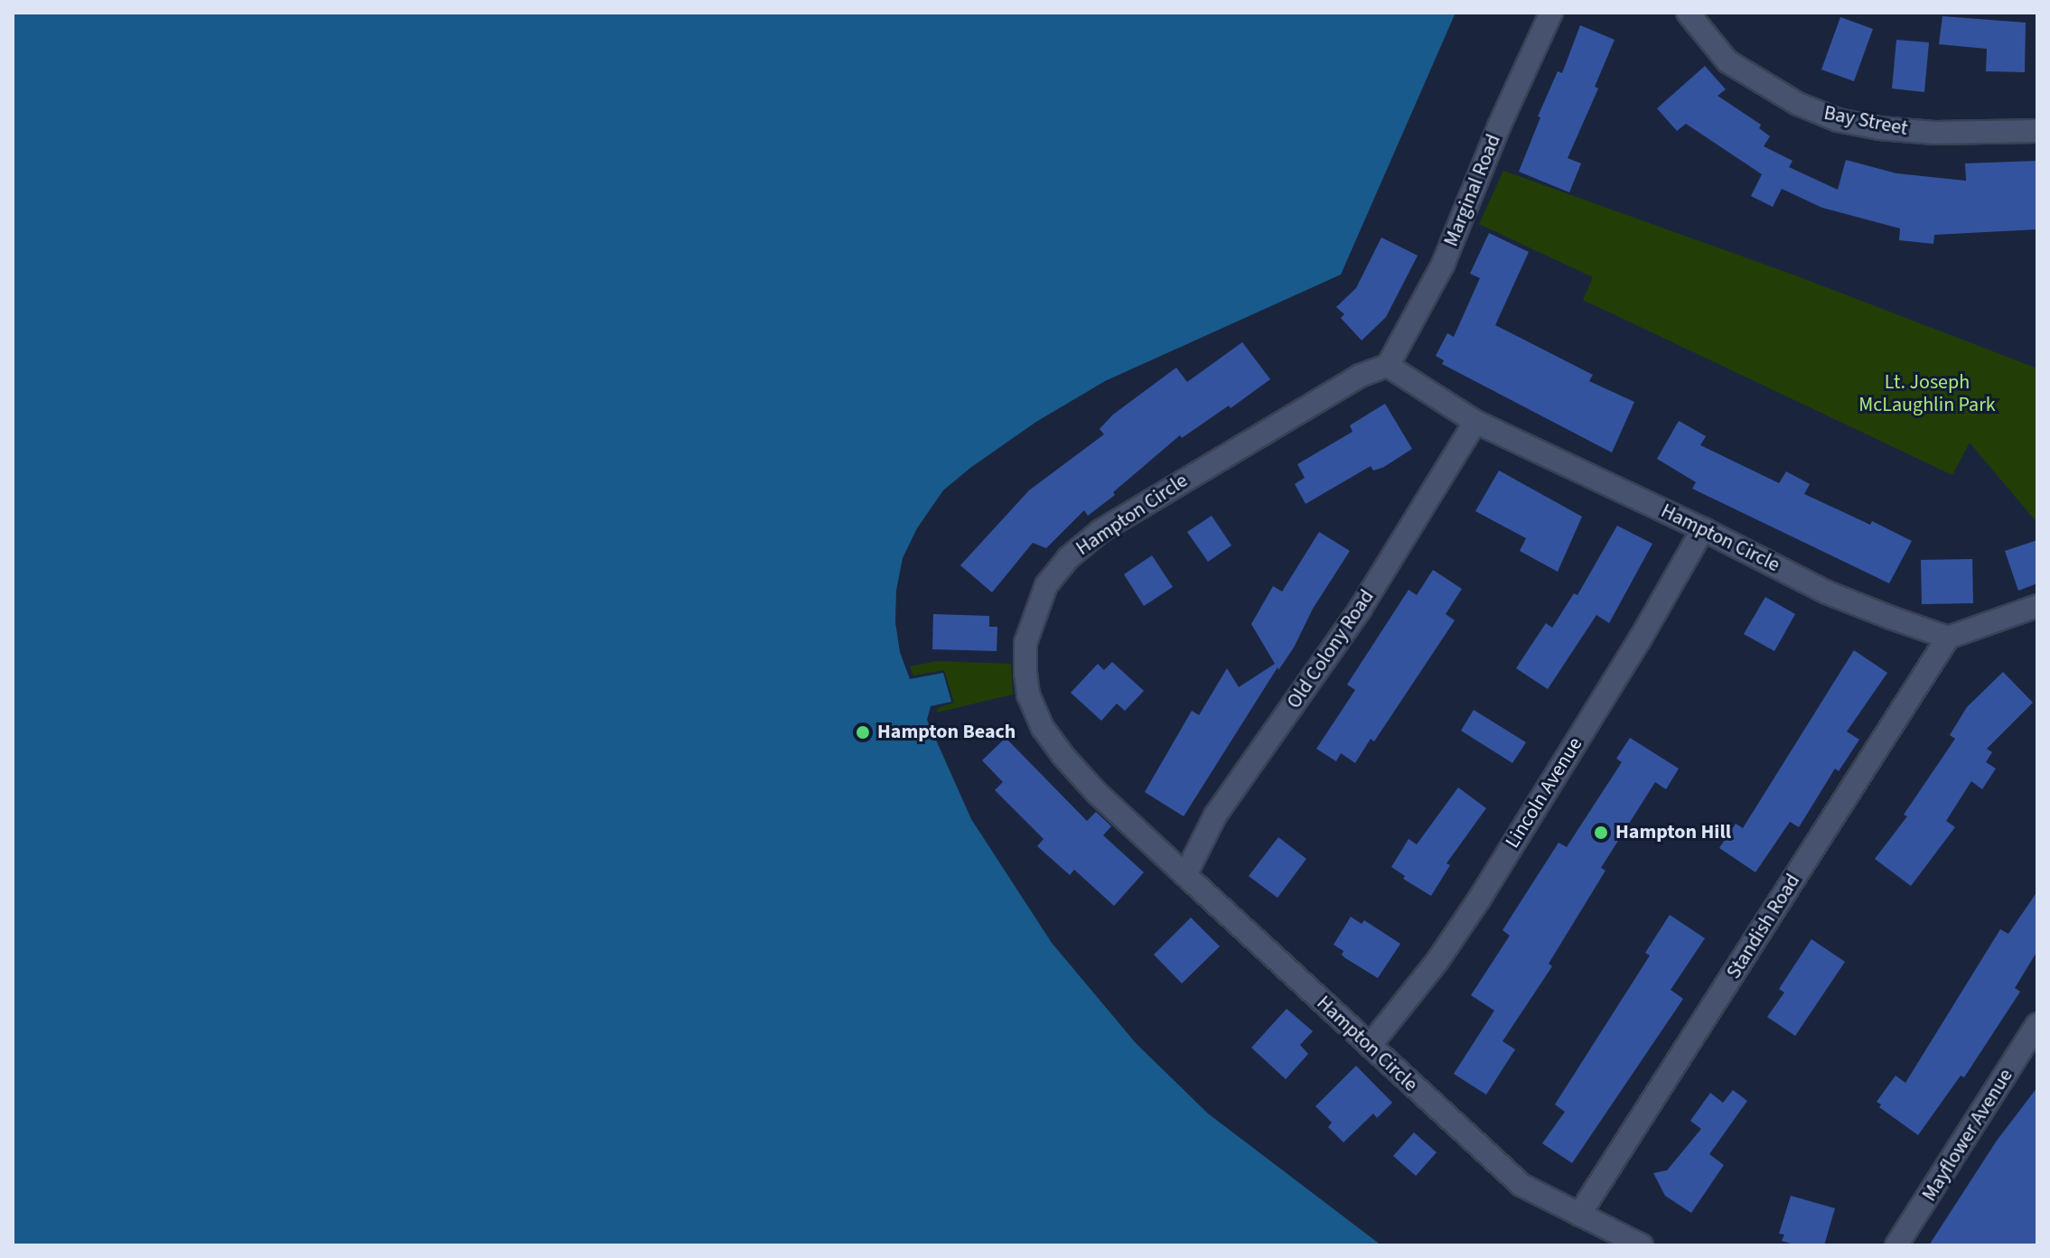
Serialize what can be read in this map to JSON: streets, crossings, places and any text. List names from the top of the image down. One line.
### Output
{"streets":{"street":["Bay Street","Marginal Road","Hampton Circle","Old Colony Road","Lincoln Avenue","Standish Road","Mayflower Avenue"]},"crossings":[["Marginal Road","Hampton Circle"],["Hampton Circle","Old Colony Road"],["Hampton Circle","Lincoln Avenue"],["Hampton Circle","Standish Road"]],"parks":["Lt. Joseph McLaughlin Park"],"places":["Hampton Beach","Hampton Hill"]}
